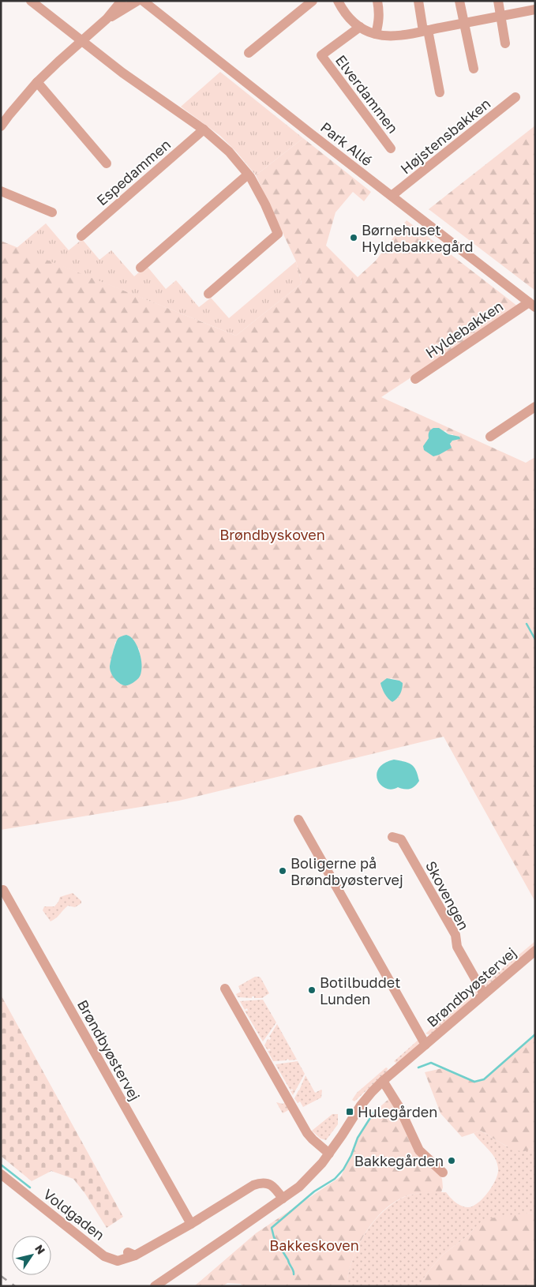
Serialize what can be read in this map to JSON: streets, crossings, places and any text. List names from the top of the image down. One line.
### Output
{"streets":{"street":["Elverdammen","Højstensbakken","Park Allé","Espedammen","Hyldebakken","Skovengen","Brøndbyøstervej","Voldgaden"]},"crossings":[["Højstensbakken","Park Allé"],["Park Allé","Hyldebakken"],["Skovengen","Brøndbyøstervej"],["Brøndbyøstervej","Voldgaden"]],"parks":["Brøndbyskoven","Bakkeskoven"],"places":{"other":["Børnehuset Hyldebakkegård","Boligerne på Brøndbyøstervej","Botilbuddet Lunden","Bakkegården"],"transit":["Hulegården"]},"north":"top right"}
